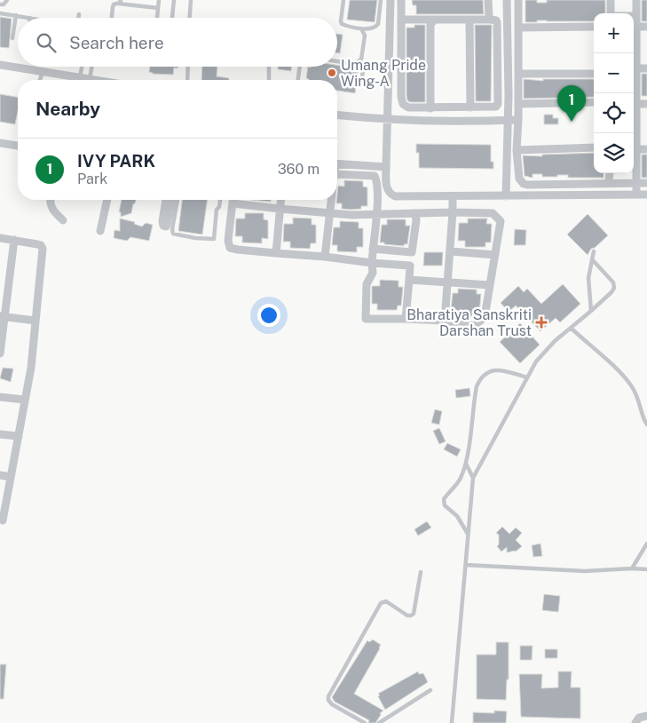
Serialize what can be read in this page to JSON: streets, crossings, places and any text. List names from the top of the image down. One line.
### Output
{"places":{"other":["Umang Pride Wing-A"],"health":["Bharatiya Sanskriti Darshan Trust"]},"page":{"map_buttons":["+","−"],"search":"Search here","heading":"Nearby","pins":"1","list":[{"mark":"1","name":"IVY PARK","note":"Park","value":"360 m"}]}}
